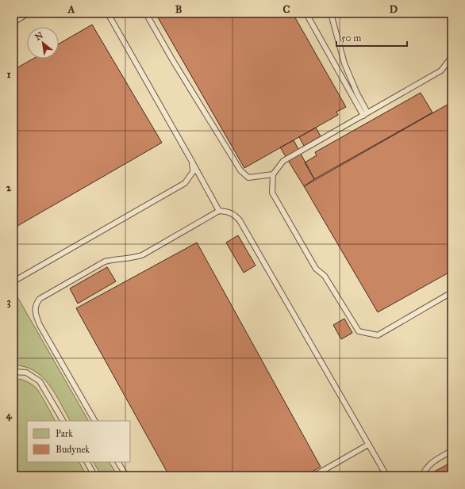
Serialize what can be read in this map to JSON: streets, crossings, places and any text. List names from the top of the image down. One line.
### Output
{"legend":["Park","Budynek"],"scale_bar":"50 m","north":"top left","grid":{"columns":["A","B","C","D"],"rows":["1","2","3","4"]}}
